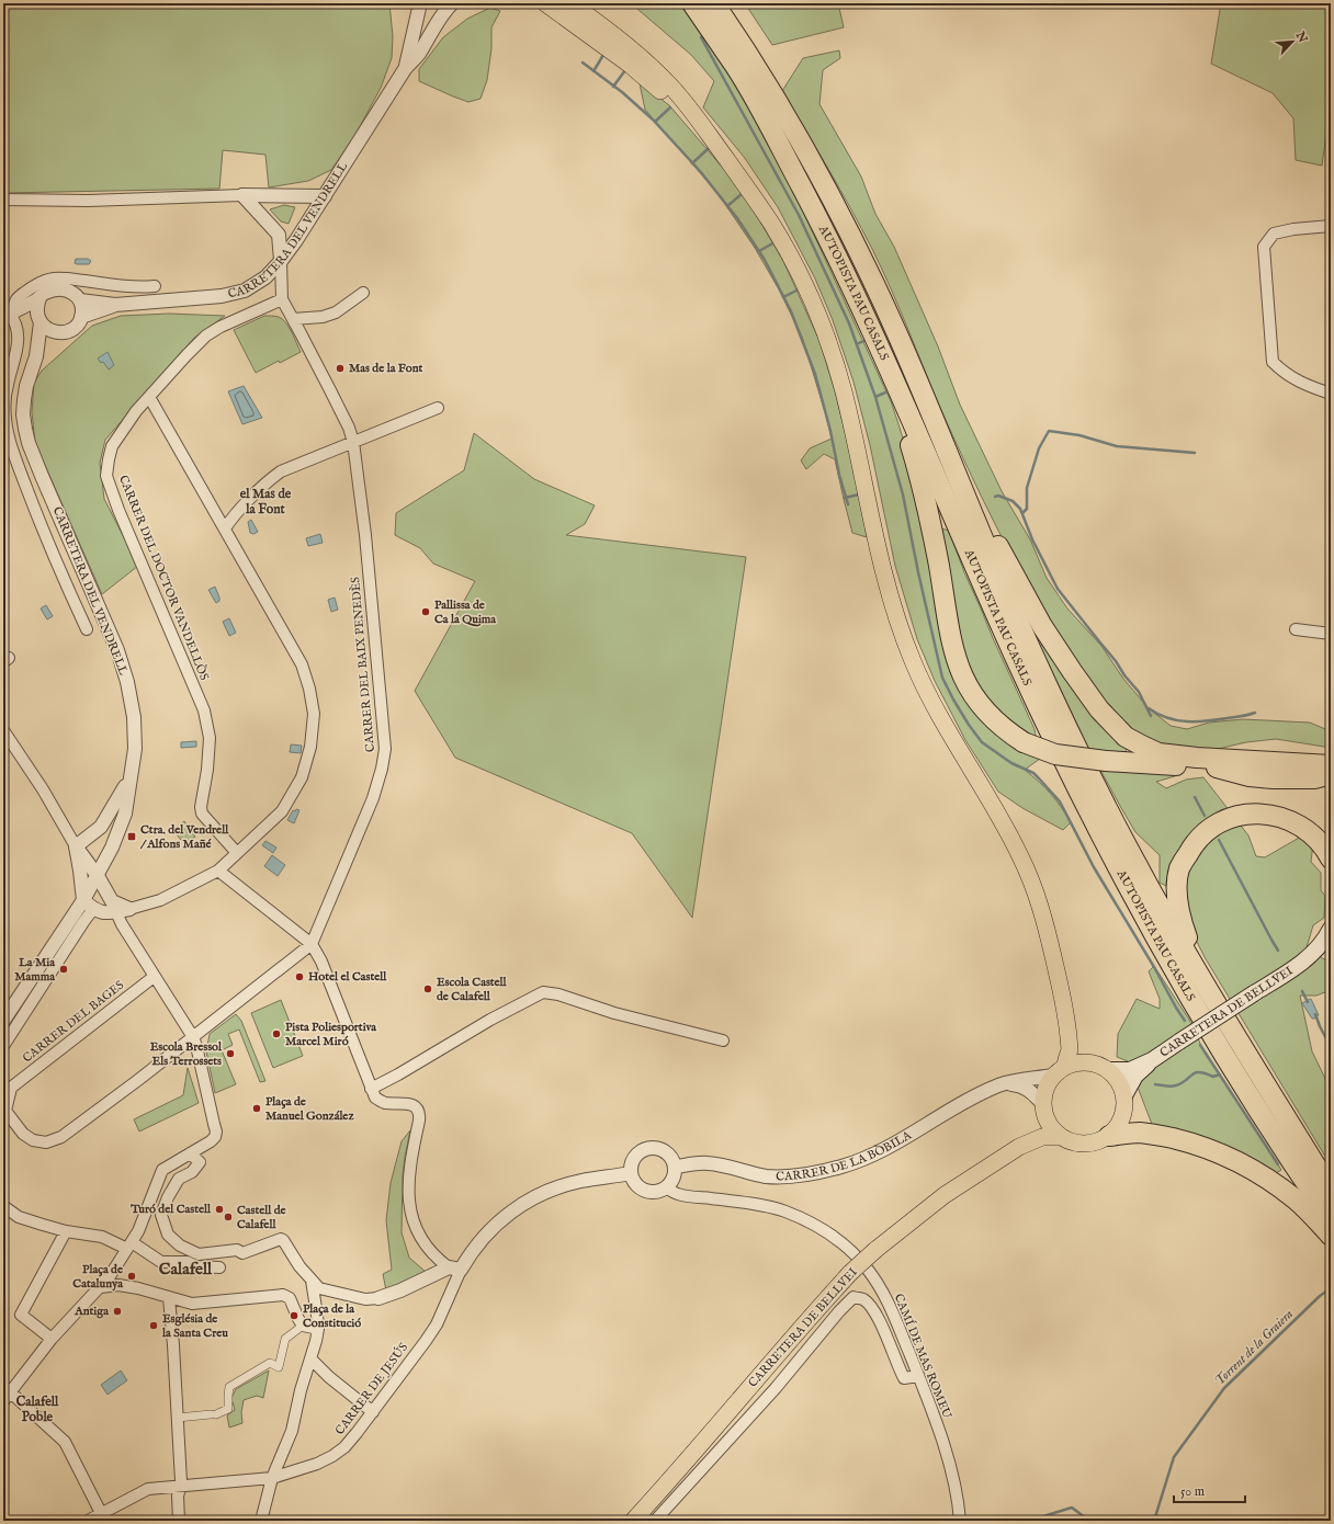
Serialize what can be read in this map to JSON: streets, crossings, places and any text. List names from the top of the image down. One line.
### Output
{"streets":{"highway":["AUTOPISTA PAU CASALS"],"main road":["CARRETERA DE BELLVEI"],"street":["CARRETERA DEL VENDRELL","CARRER DEL DOCTOR VANDELLÒS","CARRER DEL BAIX PENEDÈS","CARRER DEL BAGES","CARRER DE LA BÒBILA","CAMÍ DE MAS ROMEU","CARRER DE JESÚS"]},"crossings":[["CARRETERA DEL VENDRELL","CARRER DEL BAIX PENEDÈS"],["CARRER DEL DOCTOR VANDELLÒS","CARRER DEL BAIX PENEDÈS"],["CARRER DEL BAIX PENEDÈS","CARRER DEL BAGES"],["CARRETERA DE BELLVEI","CARRER DE LA BÒBILA"],["CARRER DE LA BÒBILA","CAMÍ DE MAS ROMEU"]],"districts":["el Mas de la Font","Calafell","Calafell Poble"],"water":["Torrent de la Graiera"],"places":{"other":["Mas de la Font","Pallissa de Ca la Quima","La Mia Mamma","Hotel el Castell","Escola Castell de Calafell","Pista Poliesportiva Marcel Miró","Escola Bressol Els Terrossets","Plaça de Manuel González","Turó del Castell","Castell de Calafell","Plaça de Catalunya","Antiga","Plaça de la Constitució","Església de la Santa Creu"],"transit":["Ctra. del Vendrell / Alfons Mañé"]},"scale_bar":"50 m","north":"top right"}
